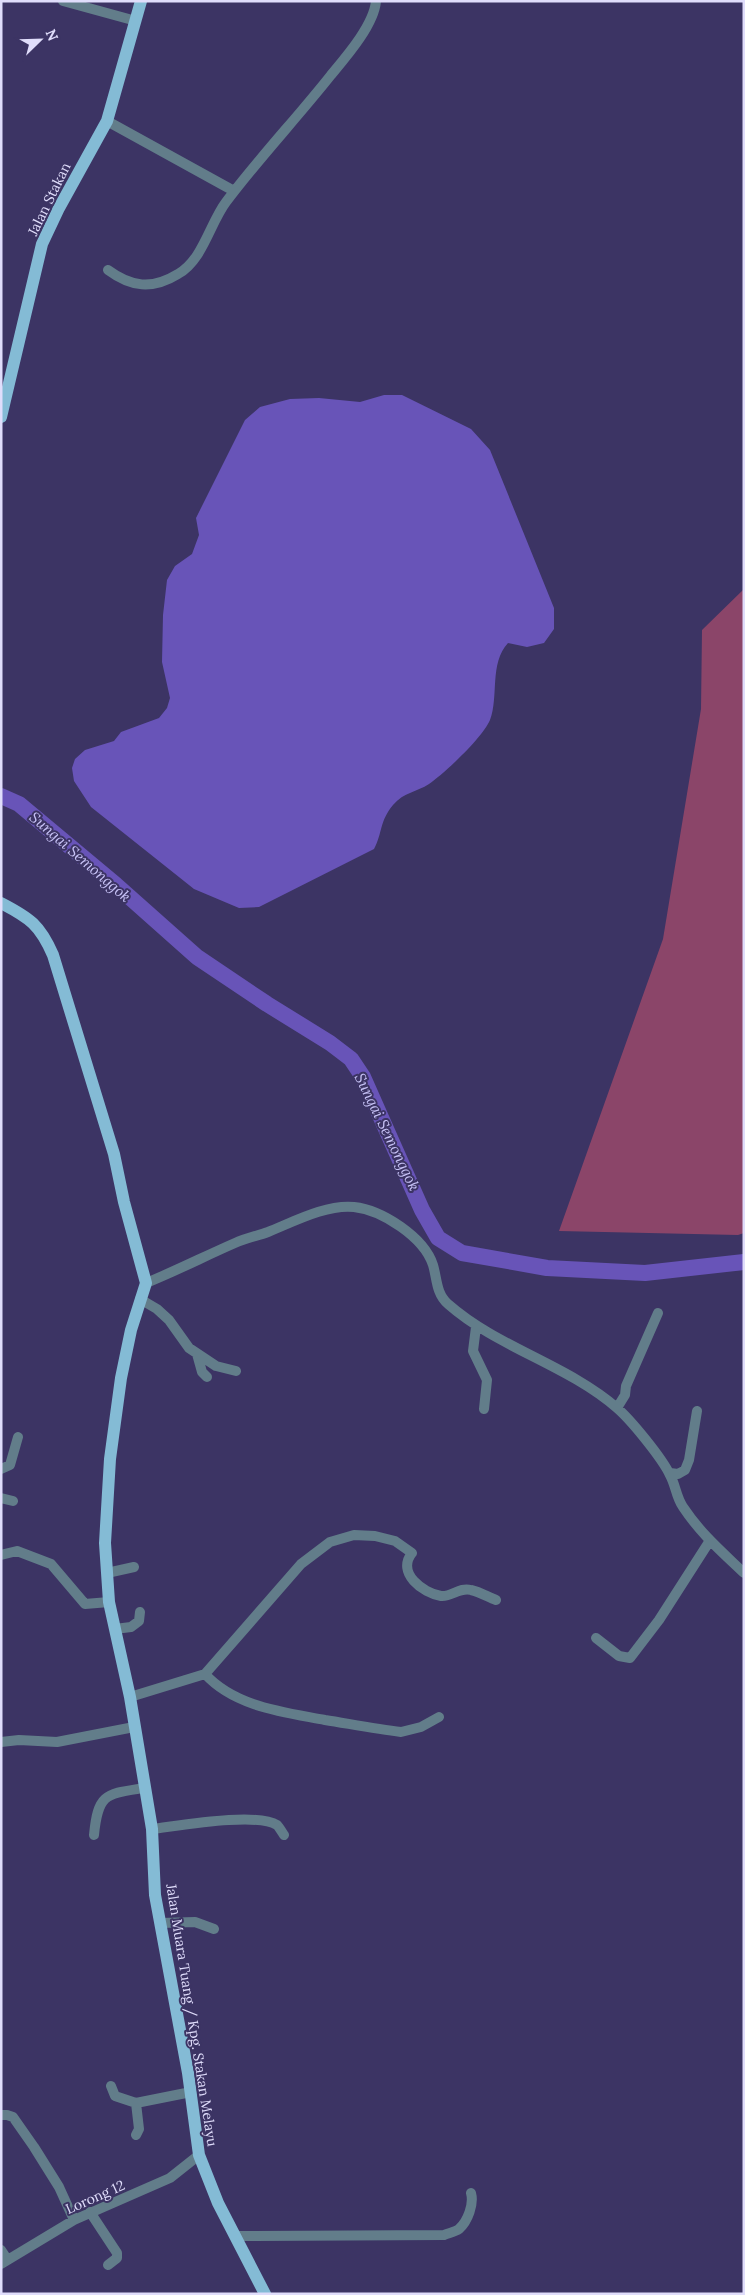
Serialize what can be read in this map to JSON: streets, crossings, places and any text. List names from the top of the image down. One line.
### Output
{"streets":{"main road":["Jalan Stakan","Jalan Muara Tuang / Kpg. Stakan Melayu"],"street":["Lorong 12"]},"crossings":[["Jalan Muara Tuang / Kpg. Stakan Melayu","Lorong 12"]],"water":["Sungai Semonggok"],"north":"top right"}
